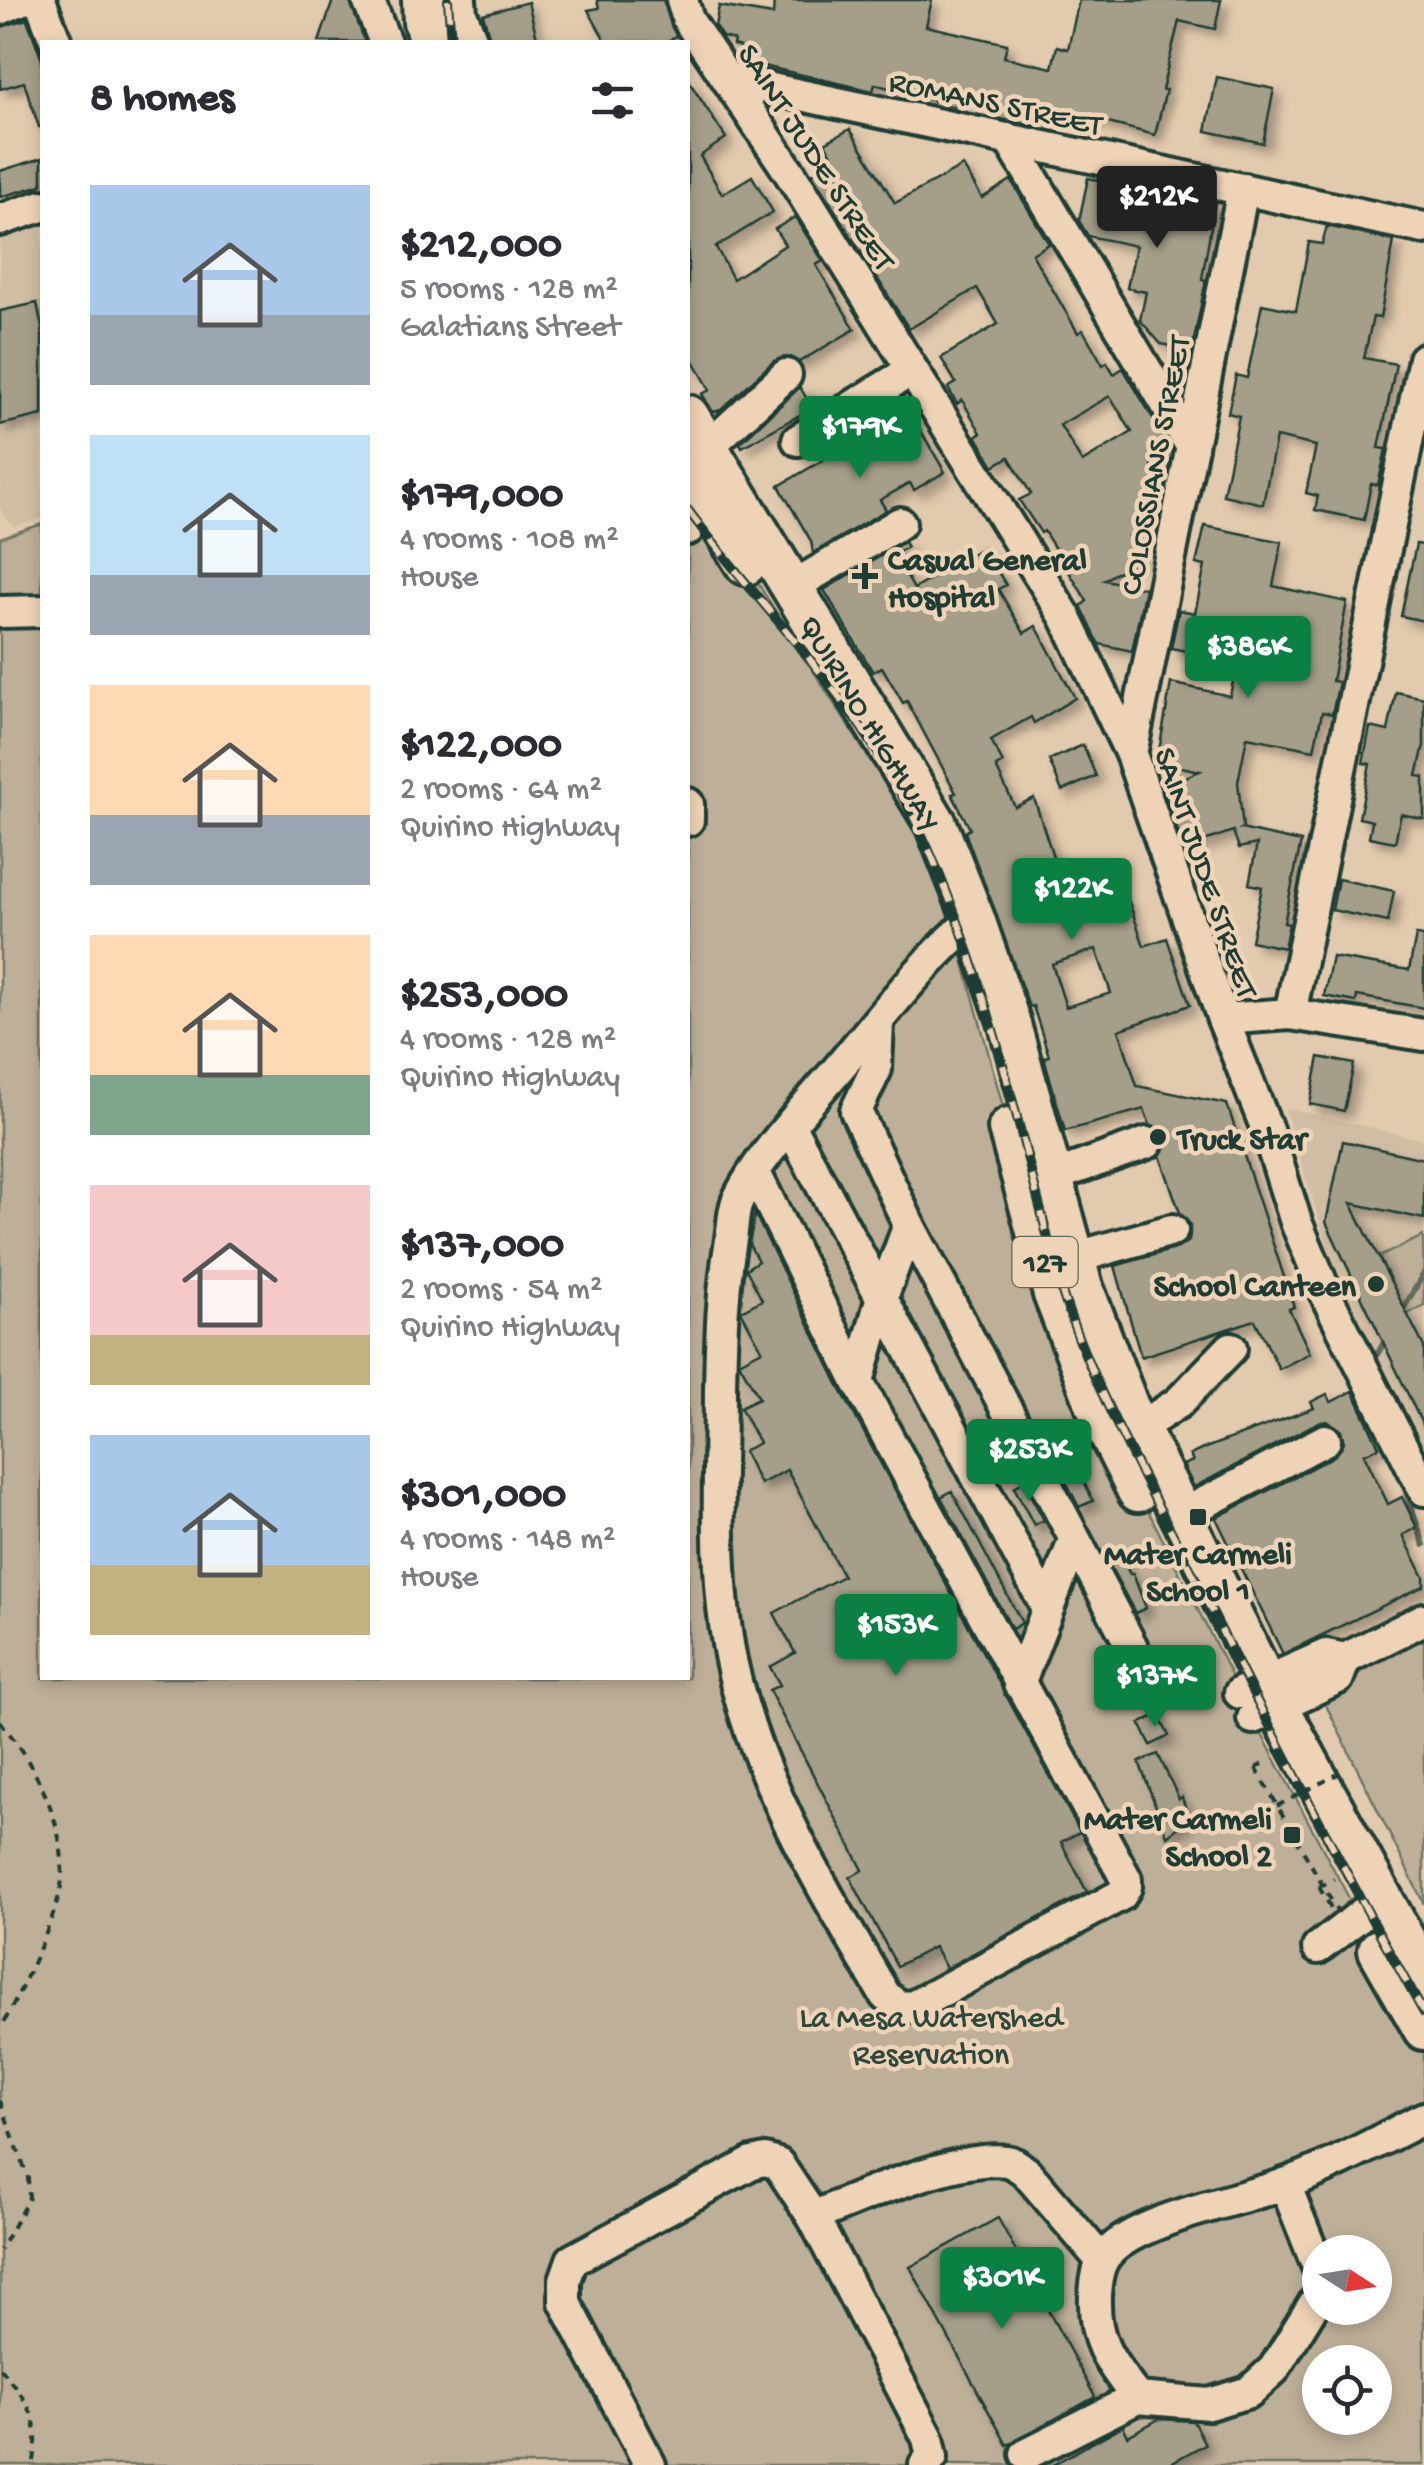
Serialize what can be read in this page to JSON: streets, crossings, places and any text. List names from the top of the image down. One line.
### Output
{"streets":{"main road":["QUIRINO HIGHWAY","127"],"street":["ROMANS STREET","SAINT JUDE STREET","COLOSSIANS STREET"]},"crossings":[["ROMANS STREET","SAINT JUDE STREET"],["ROMANS STREET","COLOSSIANS STREET"],["SAINT JUDE STREET","COLOSSIANS STREET"]],"parks":["La Mesa Watershed Reservation"],"places":{"health":["Casual General Hospital"],"other":["Truck Star","School Canteen"],"transit":["Mater Carmeli School 1","Mater Carmeli School 2"]},"north":"right","page":{"heading":"8 homes","list":[{"name":"$212,000","note":"5 rooms · 128 m² · Galatians Street"},{"name":"$179,000","note":"4 rooms · 108 m² · House"},{"name":"$122,000","note":"2 rooms · 64 m² · Quirino Highway"},{"name":"$253,000","note":"4 rooms · 128 m² · Quirino Highway"},{"name":"$137,000","note":"2 rooms · 54 m² · Quirino Highway"},{"name":"$301,000","note":"4 rooms · 148 m² · House"}],"price":["$212K","$179K","$386K","$122K","$253K","$153K","$137K","$301K"]}}
